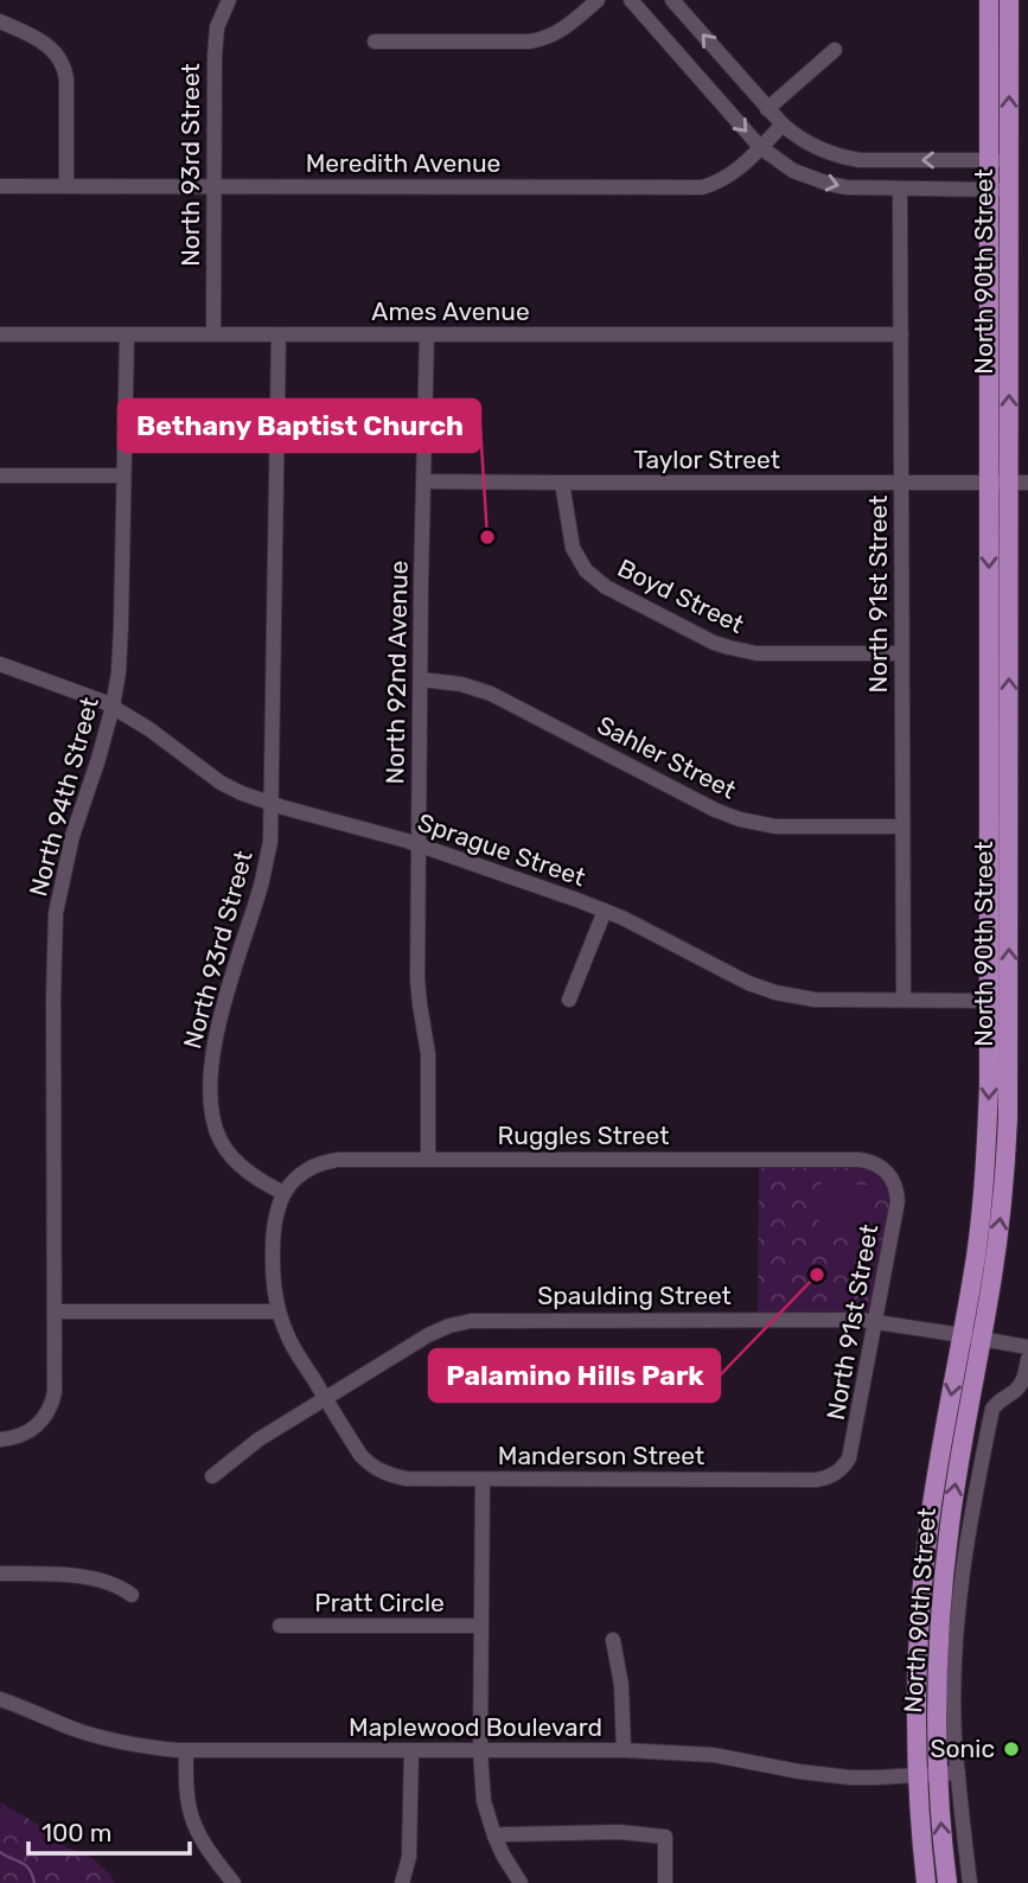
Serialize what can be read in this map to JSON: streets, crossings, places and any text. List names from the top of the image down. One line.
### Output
{"streets":{"main road":["North 90th Street"],"street":["Meredith Avenue","North 93rd Street","Ames Avenue","Taylor Street","North 91st Street","Boyd Street","North 92nd Avenue","Sahler Street","North 94th Street","Sprague Street","Ruggles Street","Spaulding Street","Manderson Street","Pratt Circle","Maplewood Boulevard"]},"crossings":[["Meredith Avenue","North 93rd Street"],["North 93rd Street","Ames Avenue"],["North 93rd Street","Sprague Street"],["North 93rd Street","Ruggles Street"],["North 90th Street","Taylor Street"],["North 90th Street","Sprague Street"],["North 90th Street","Spaulding Street"],["North 90th Street","Maplewood Boulevard"],["Ames Avenue","North 91st Street"],["Ames Avenue","North 92nd Avenue"],["Ames Avenue","North 94th Street"],["Taylor Street","North 91st Street"],["Taylor Street","Boyd Street"],["Taylor Street","North 92nd Avenue"],["North 91st Street","Boyd Street"],["North 91st Street","Sahler Street"],["North 91st Street","Sprague Street"],["North 91st Street","Ruggles Street"],["North 91st Street","Spaulding Street"],["North 91st Street","Manderson Street"],["North 92nd Avenue","Sahler Street"],["North 92nd Avenue","Sprague Street"],["North 92nd Avenue","Ruggles Street"],["North 94th Street","Sprague Street"],["Spaulding Street","Manderson Street"]],"places":["Bethany Baptist Church","Palamino Hills Park","Sonic"],"scale_bar":"100 m"}
